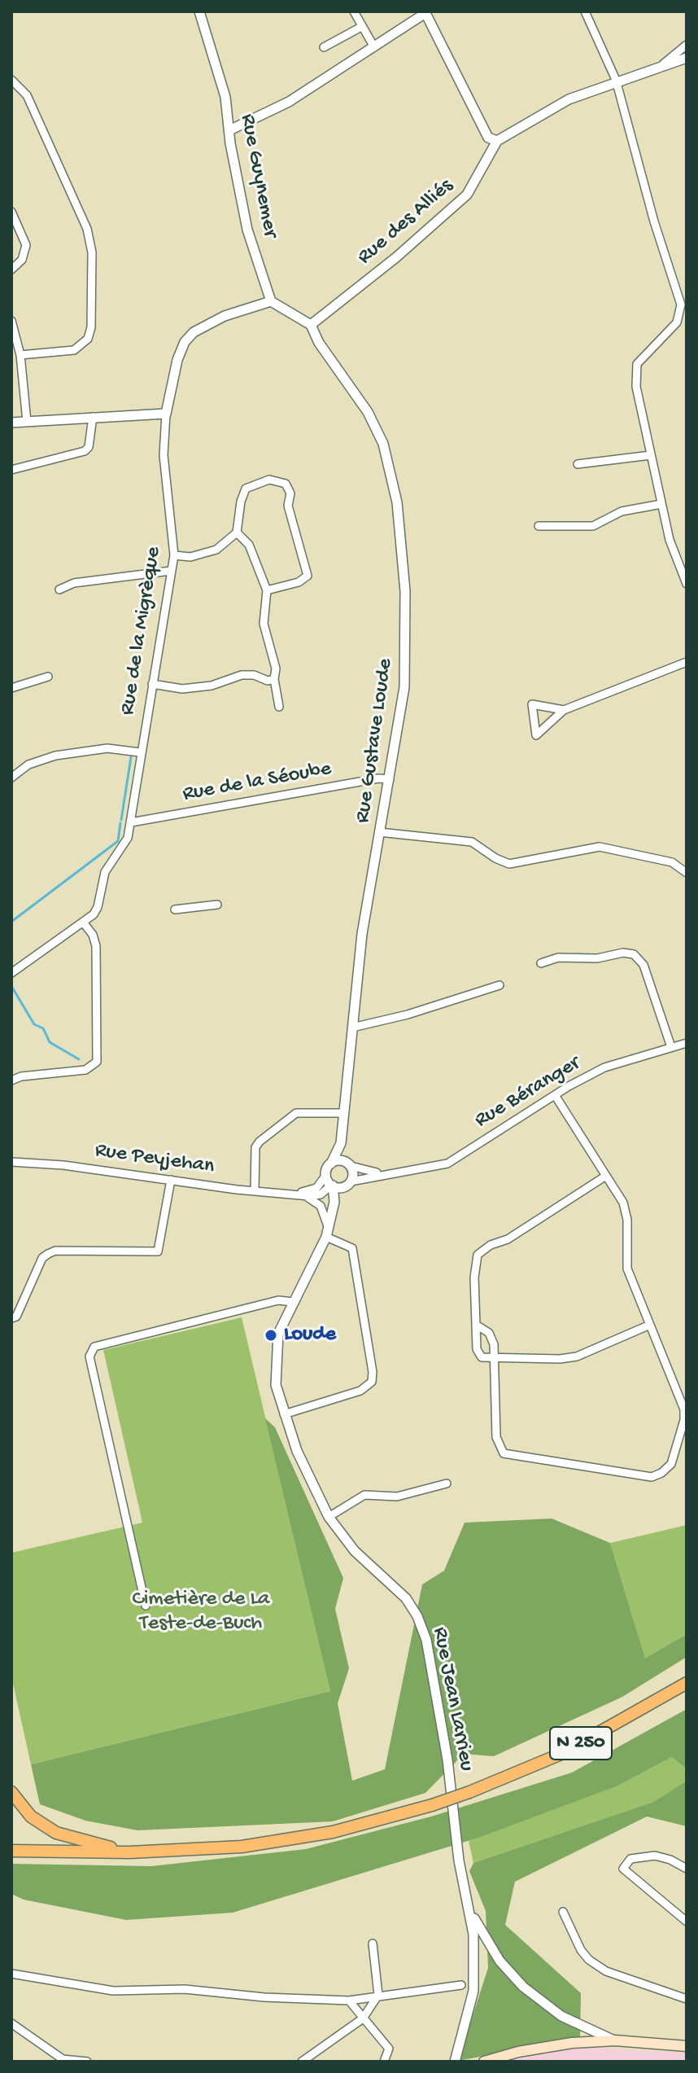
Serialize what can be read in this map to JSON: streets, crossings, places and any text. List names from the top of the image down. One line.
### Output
{"streets":{"main road":["N 250"],"street":["Rue Guynemer","Rue des Alliés","Rue de la Migrèque","Rue Gustave Loude","Rue de la Séoube","Rue Béranger","Rue Peyjehan","Rue Jean Larrieu"]},"crossings":[["Rue Guynemer","Rue de la Migrèque"],["Rue des Alliés","Rue Gustave Loude"],["Rue de la Migrèque","Rue de la Séoube"],["Rue Gustave Loude","Rue de la Séoube"],["Rue Gustave Loude","Rue Béranger"],["Rue Gustave Loude","Rue Peyjehan"],["Rue Gustave Loude","Rue Jean Larrieu"],["Rue Béranger","Rue Peyjehan"],["Rue Béranger","Rue Jean Larrieu"],["Rue Peyjehan","Rue Jean Larrieu"]],"parks":["Cimetière de La Teste-de-Buch"],"places":["Loude"]}
